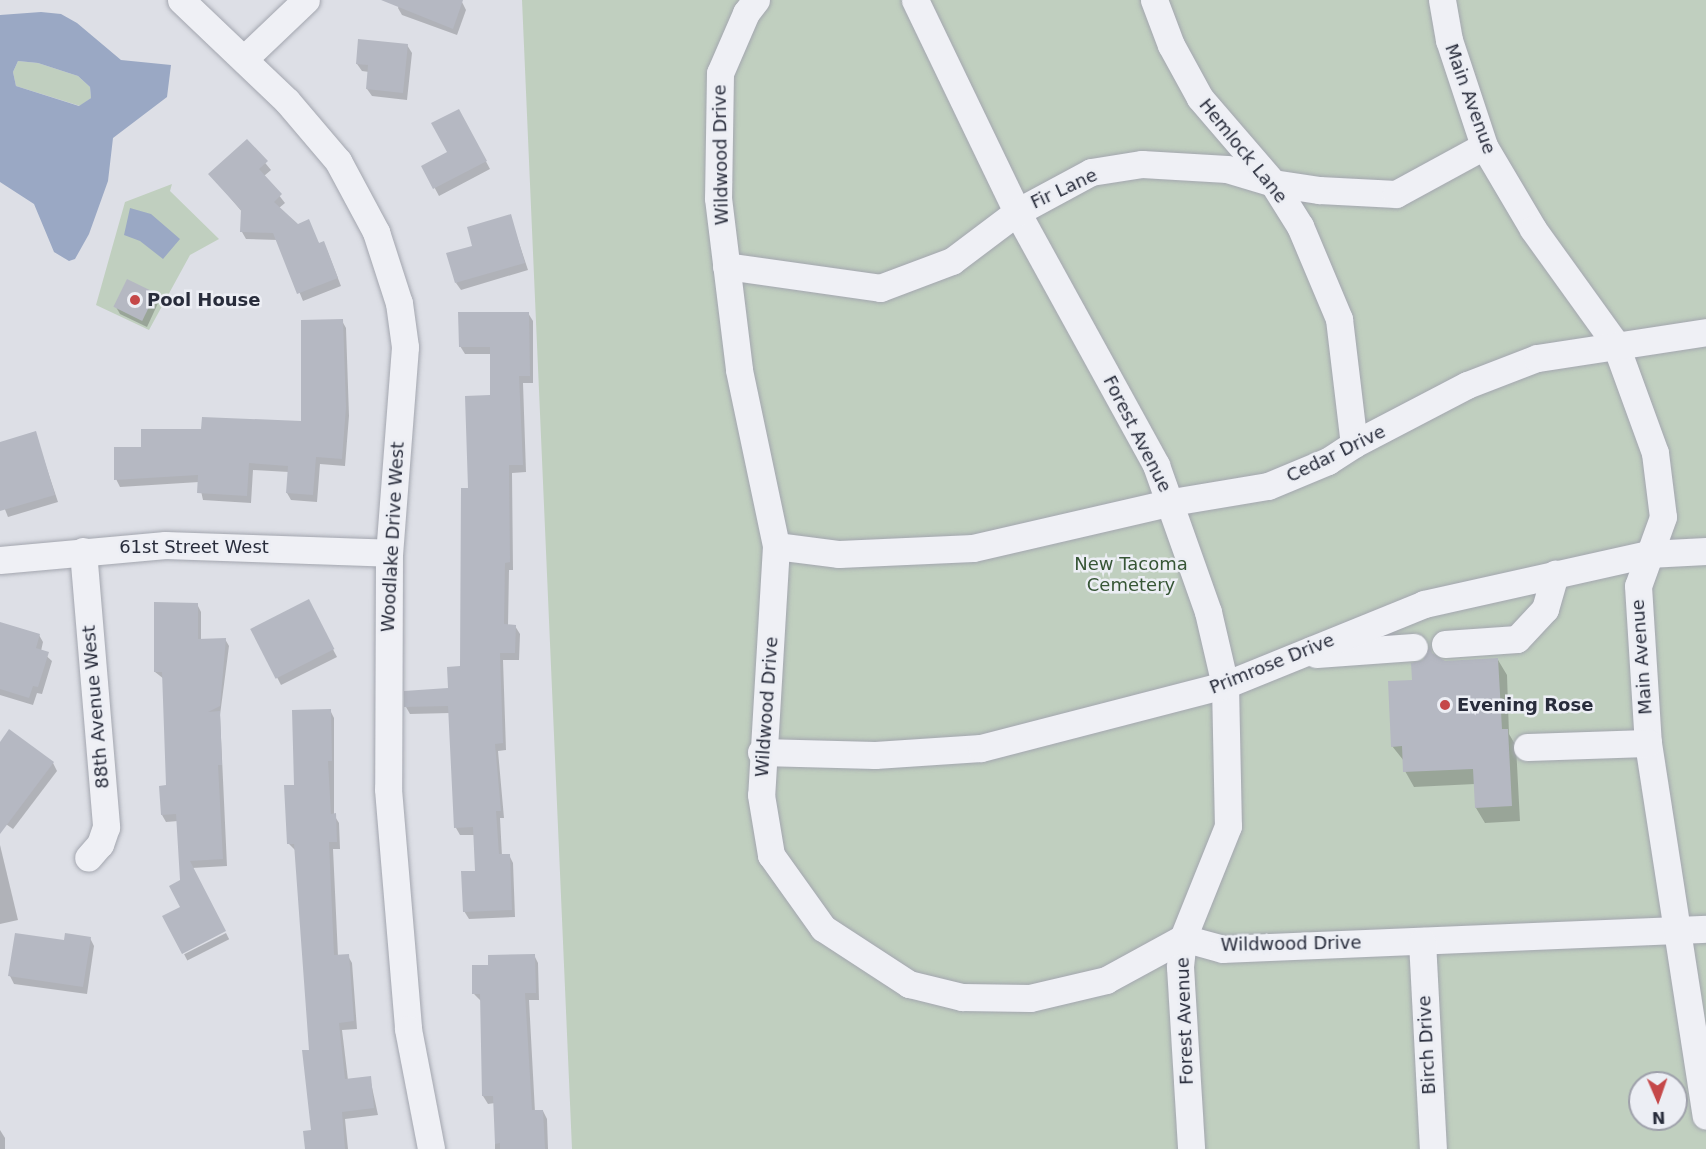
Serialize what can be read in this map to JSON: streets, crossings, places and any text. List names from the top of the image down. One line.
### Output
{"streets":{"street":["Main Avenue","Hemlock Lane","Wildwood Drive","Fir Lane","Forest Avenue","Cedar Drive","Woodlake Drive West","61st Street West","Primrose Drive","88th Avenue West","Birch Drive"]},"crossings":[["Main Avenue","Wildwood Drive"],["Main Avenue","Fir Lane"],["Main Avenue","Cedar Drive"],["Main Avenue","Primrose Drive"],["Hemlock Lane","Fir Lane"],["Hemlock Lane","Cedar Drive"],["Wildwood Drive","Fir Lane"],["Wildwood Drive","Forest Avenue"],["Wildwood Drive","Cedar Drive"],["Wildwood Drive","Primrose Drive"],["Wildwood Drive","Birch Drive"],["Fir Lane","Forest Avenue"],["Forest Avenue","Cedar Drive"],["Forest Avenue","Primrose Drive"],["Woodlake Drive West","61st Street West"],["61st Street West","88th Avenue West"]],"parks":["New Tacoma Cemetery"],"places":["Pool House","Evening Rose"],"north":"bottom"}
